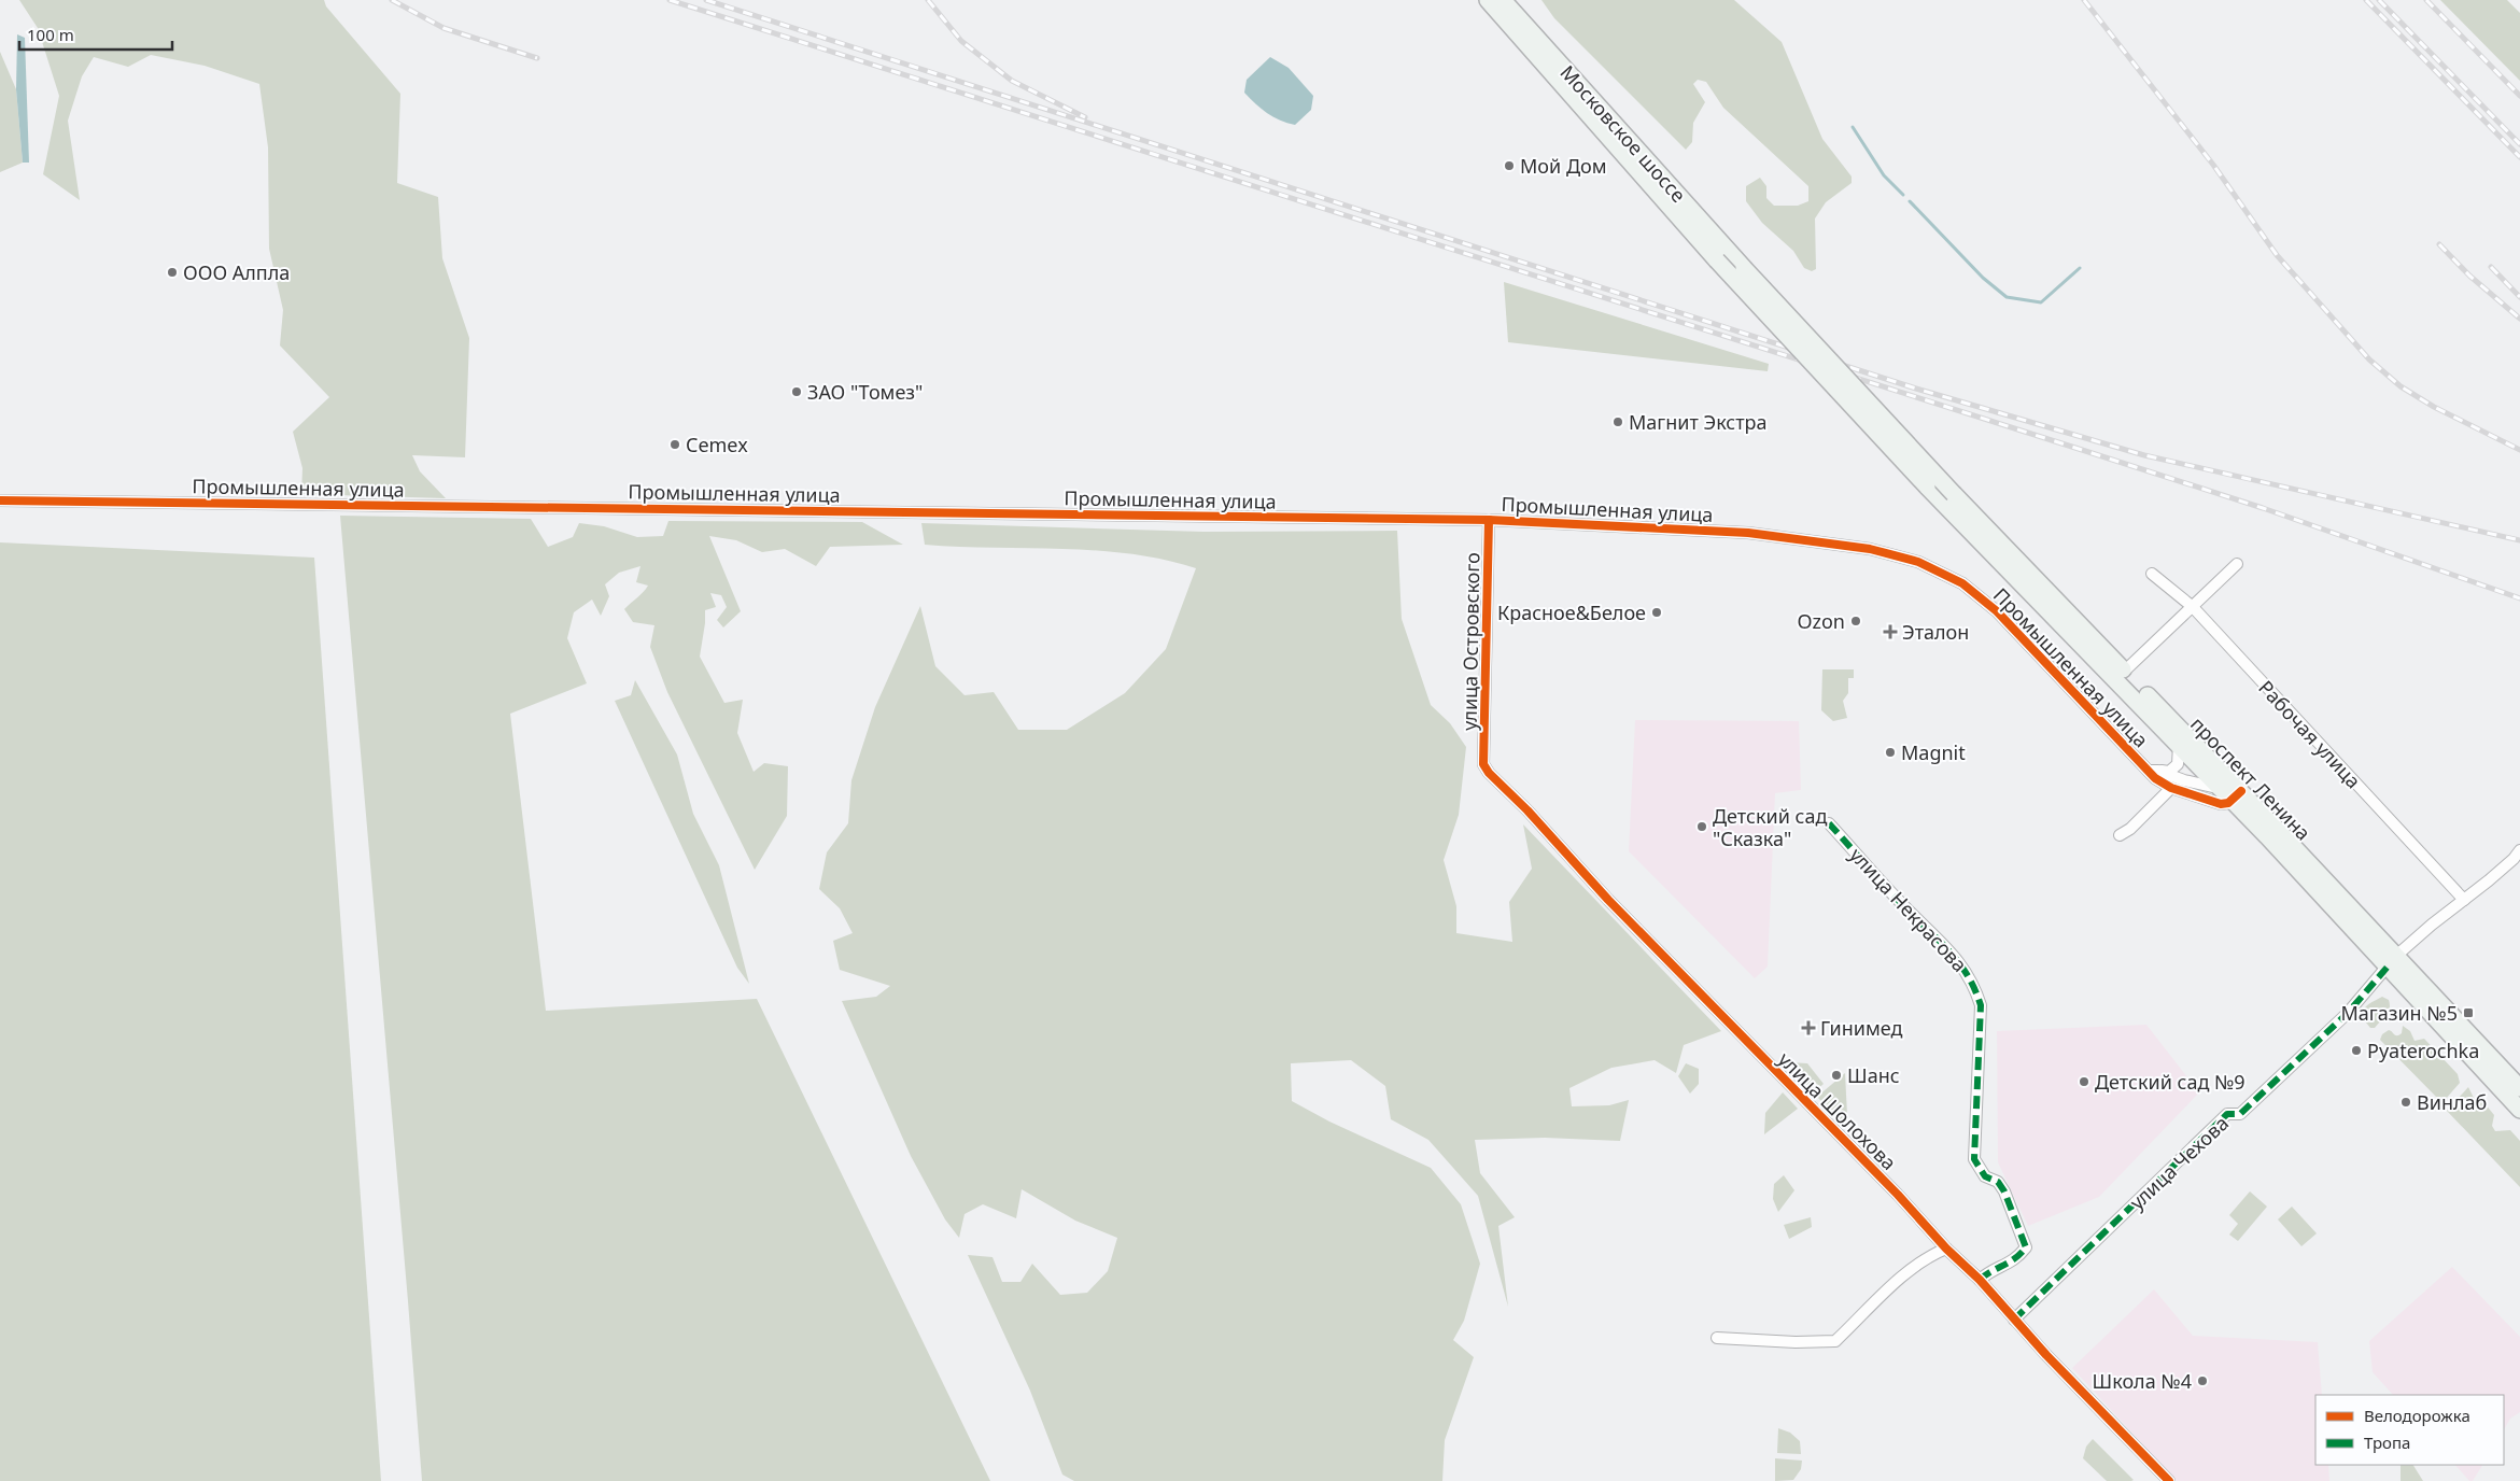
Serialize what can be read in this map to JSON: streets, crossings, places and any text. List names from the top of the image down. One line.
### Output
{"streets":{"main road":["Московское шоссе","проспект Ленина"],"street":["Промышленная улица","улица Островского","Рабочая улица","улица Некрасова","улица Шолохова","улица Чехова"]},"crossings":[["Московское шоссе","проспект Ленина"],["Промышленная улица","улица Островского"],["Промышленная улица","проспект Ленина"],["улица Островского","улица Шолохова"],["Рабочая улица","улица Чехова"],["проспект Ленина","улица Чехова"],["улица Некрасова","улица Шолохова"],["улица Шолохова","улица Чехова"]],"places":{"other":["Мой Дом","ООО Алпла","ЗАО \"Томез\"","Магнит Экстра","Cemex","Красное&Белое","Ozon","Magnit","Детский сад \"Сказка\"","Pyaterochka","Шанс","Детский сад №9","Винлаб","Школа №4"],"health":["Эталон","Гинимед"],"transit":["Магазин №5"]},"legend":["Велодорожка","Тропа"],"scale_bar":"100 m"}
